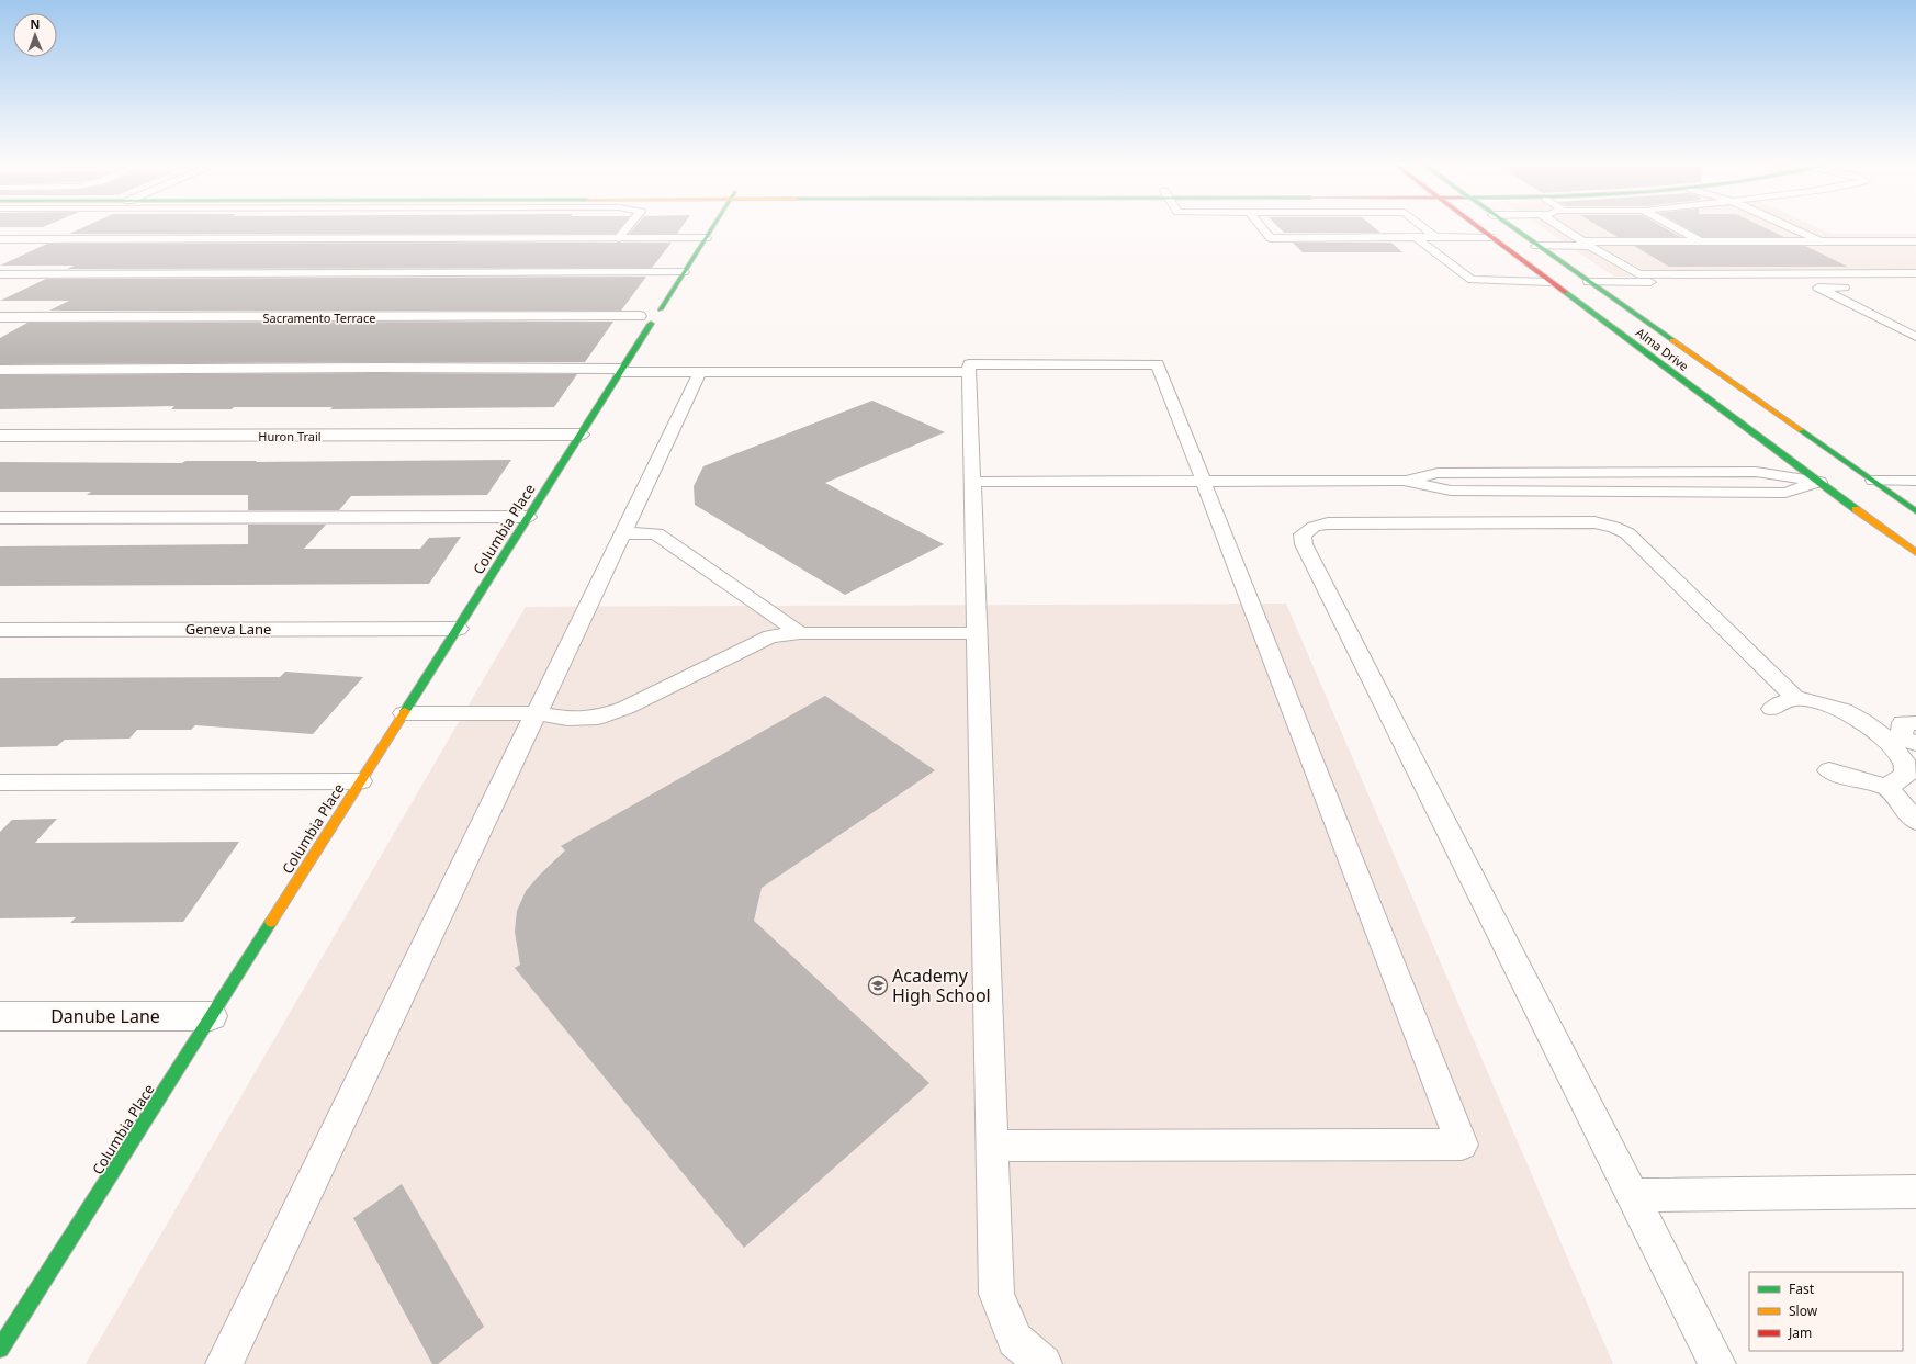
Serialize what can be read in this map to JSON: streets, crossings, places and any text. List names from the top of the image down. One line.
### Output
{"streets":{"main road":["Alma Drive","Columbia Place"],"street":["Sacramento Terrace","Huron Trail","Geneva Lane","Danube Lane"]},"crossings":[["Sacramento Terrace","Columbia Place"],["Huron Trail","Columbia Place"],["Columbia Place","Geneva Lane"],["Columbia Place","Danube Lane"]],"places":{"school or university":["Academy High School"]},"legend":["Fast","Slow","Jam"],"north":"top"}
